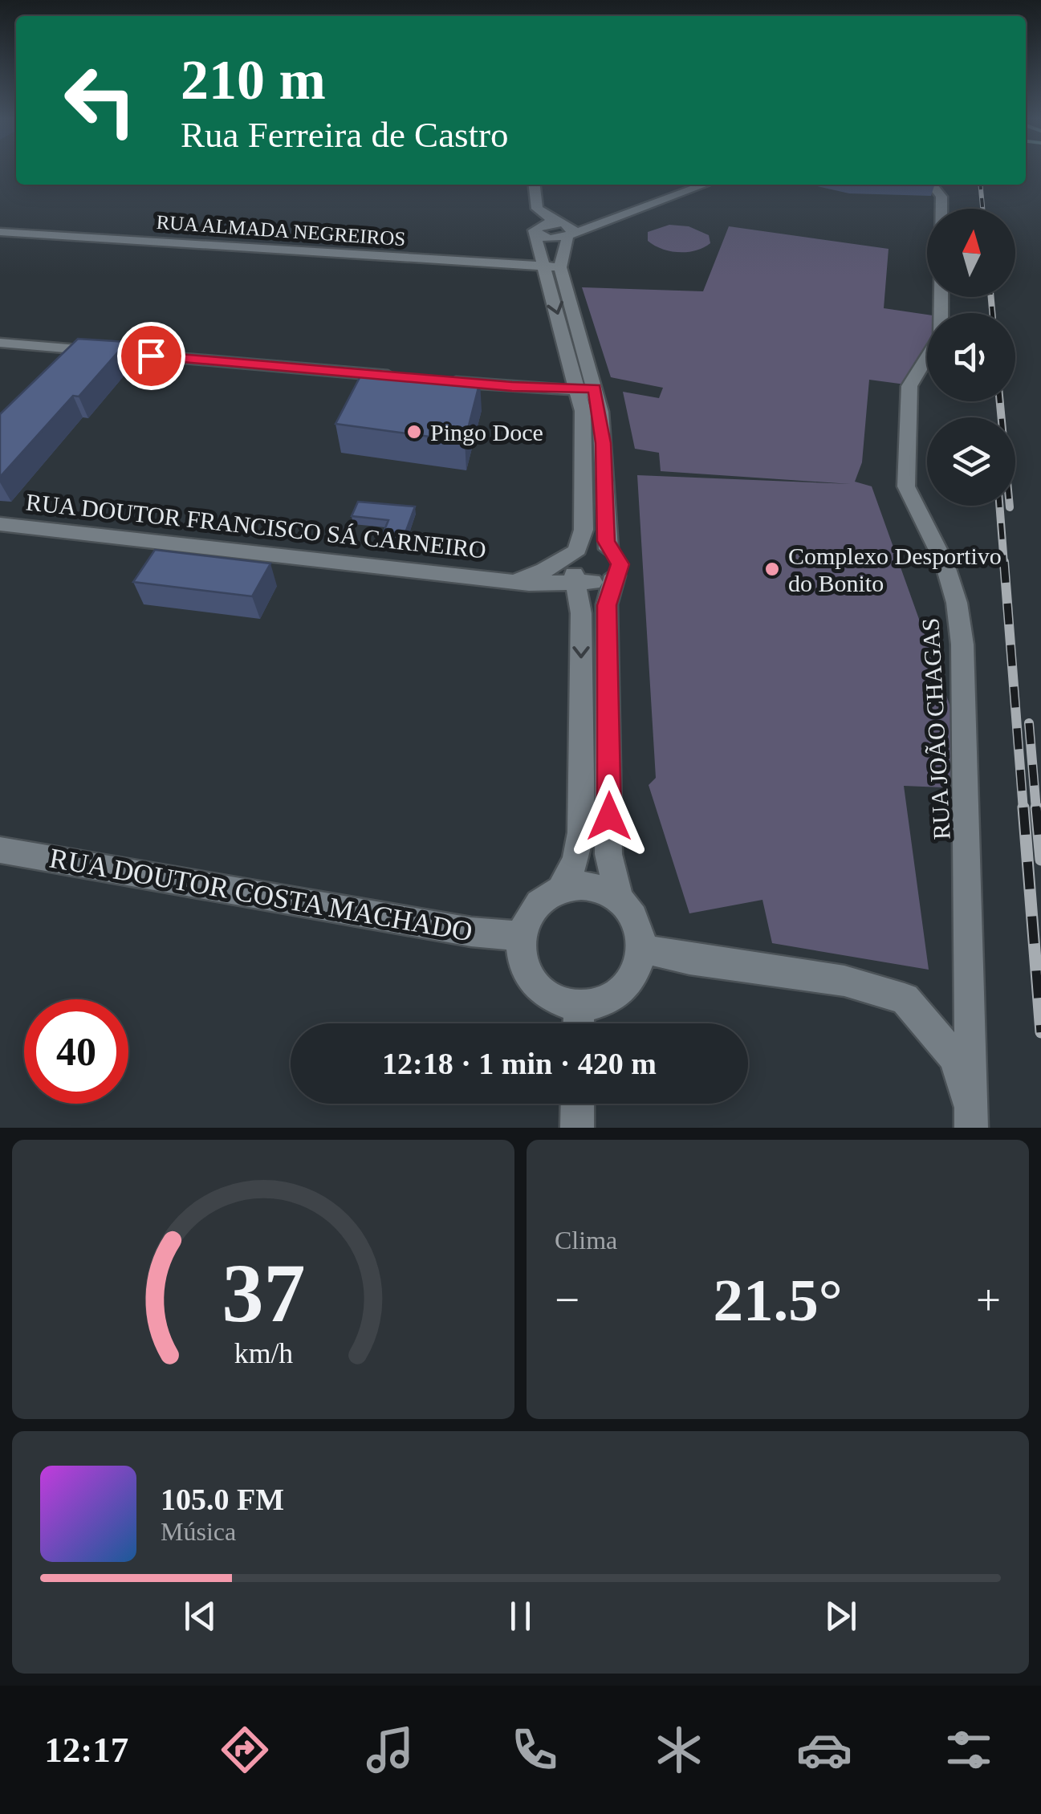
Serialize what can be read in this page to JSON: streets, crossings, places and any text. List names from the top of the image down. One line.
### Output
{"streets":{"street":["RUA ALMADA NEGREIROS","RUA DOUTOR FRANCISCO SÁ CARNEIRO","RUA JOÃO CHAGAS","RUA DOUTOR COSTA MACHADO"]},"places":["Pingo Doce","Complexo Desportivo do Bonito"],"north":"top","page":{"turn":["210 m","Rua Ferreira de Castro"],"limit":"40","trip":"12:18 · 1 min · 420 m","tile":"Clima","heat":["−","21.5°","+"],"song":["105.0 FM","Música"],"tabs":"12:17","gauge":["37","km/h"]}}
